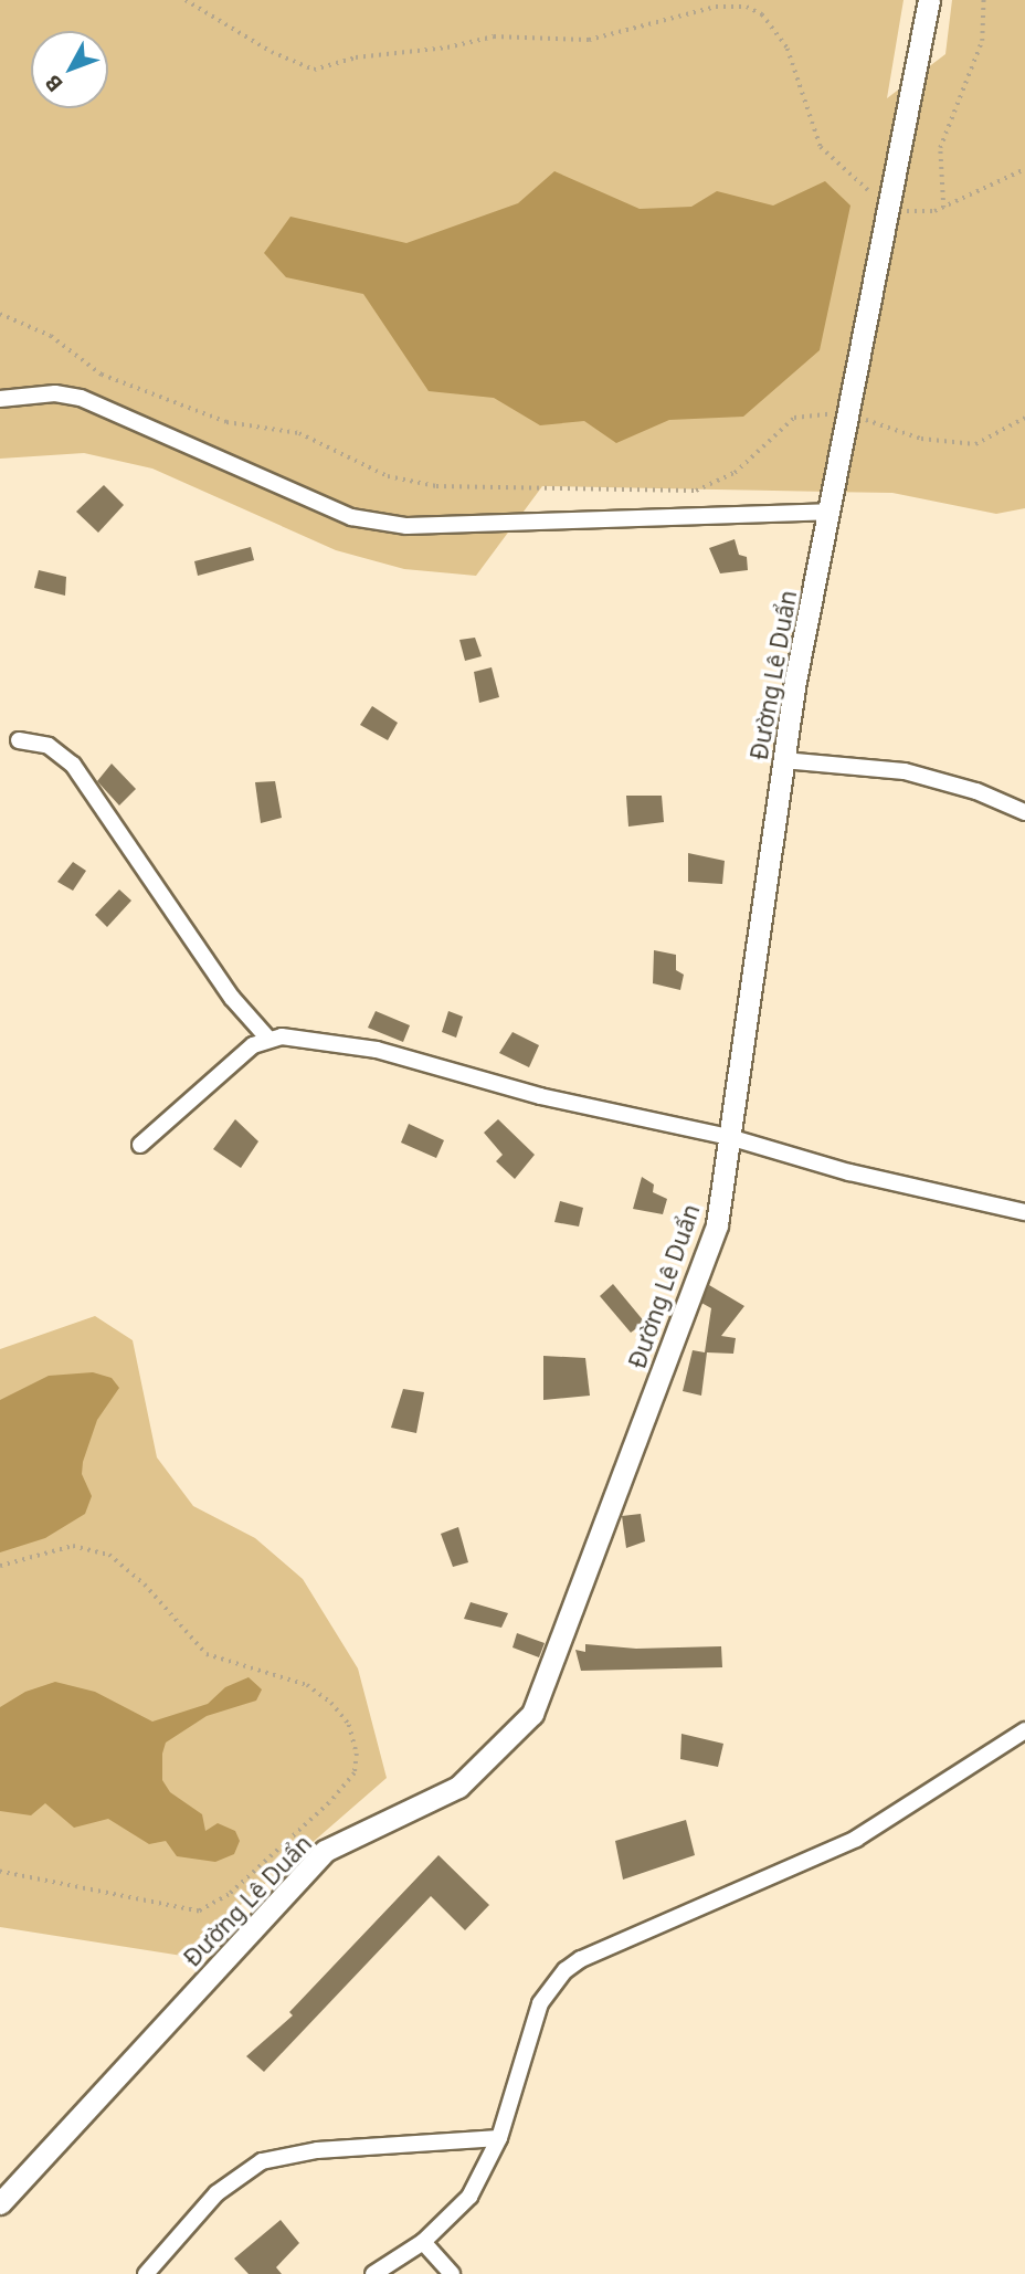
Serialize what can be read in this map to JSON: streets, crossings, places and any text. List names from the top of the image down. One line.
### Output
{"streets":{"main road":["Đường Lê Duẩn"]},"north":"bottom left"}
